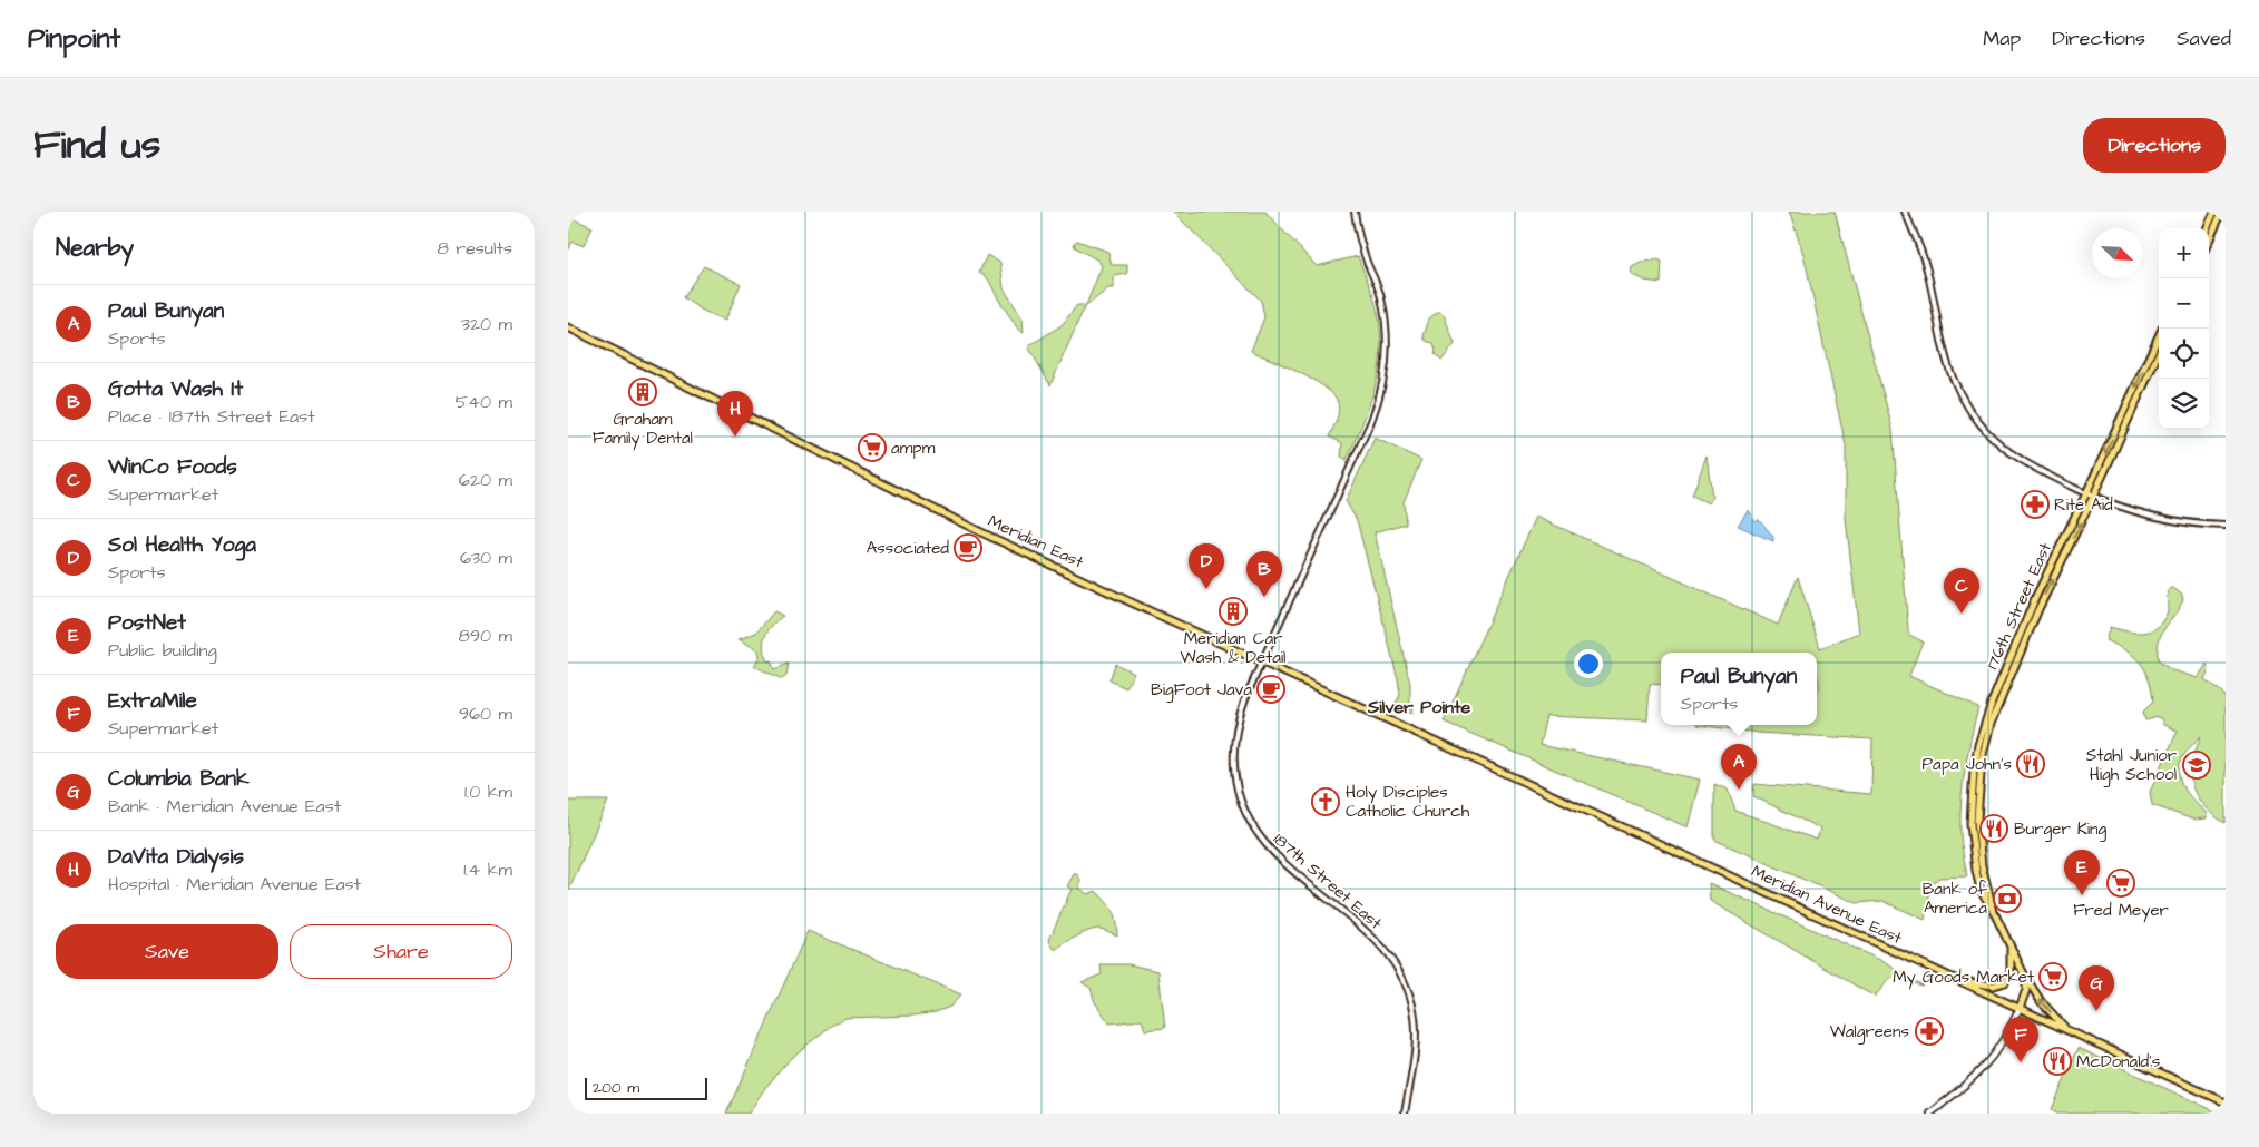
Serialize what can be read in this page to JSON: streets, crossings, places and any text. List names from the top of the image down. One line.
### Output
{"streets":{"main road":["Meridian East","176th Street East","Meridian Avenue East"],"street":["187th Street East"]},"crossings":[["Meridian East","187th Street East"],["Meridian East","Meridian Avenue East"],["176th Street East","Meridian Avenue East"],["187th Street East","Meridian Avenue East"]],"districts":["Silver Pointe"],"places":{"building":["Graham Family Dental","Meridian Car Wash & Detail"],"supermarket":["ampm","Fred Meyer","My Goods Market"],"pharmacy":["Rite Aid","Walgreens"],"cafe":["Associated","BigFoot Java"],"restaurant":["Papa John's","Burger King","McDonald's"],"school or university":["Stahl Junior High School"],"church":["Holy Disciples Catholic Church"],"bank":["Bank of America"]},"scale_bar":"200 m","north":"bottom right","page":{"header":"Pinpoint","nav":["Map","Directions","Saved"],"title":"Find us","buttons":["Directions",["Save","Share"]],"heading":["Nearby","8 results"],"map_buttons":["+","−"],"list":[{"mark":"A","name":"Paul Bunyan","note":"Sports","value":"320 m"},{"mark":"B","name":"Gotta Wash It","note":"Place · 187th Street East","value":"540 m"},{"mark":"C","name":"WinCo Foods","note":"Supermarket","value":"620 m"},{"mark":"D","name":"Sol Health Yoga","note":"Sports","value":"630 m"},{"mark":"E","name":"PostNet","note":"Public building","value":"890 m"},{"mark":"F","name":"ExtraMile","note":"Supermarket","value":"960 m"},{"mark":"G","name":"Columbia Bank","note":"Bank · Meridian Avenue East","value":"1.0 km"},{"mark":"H","name":"DaVita Dialysis","note":"Hospital · Meridian Avenue East","value":"1.4 km"}],"pins":["H","D","B","C","A","E","G","F"],"popup":["Paul Bunyan","Sports"],"scale":"200 m"}}
